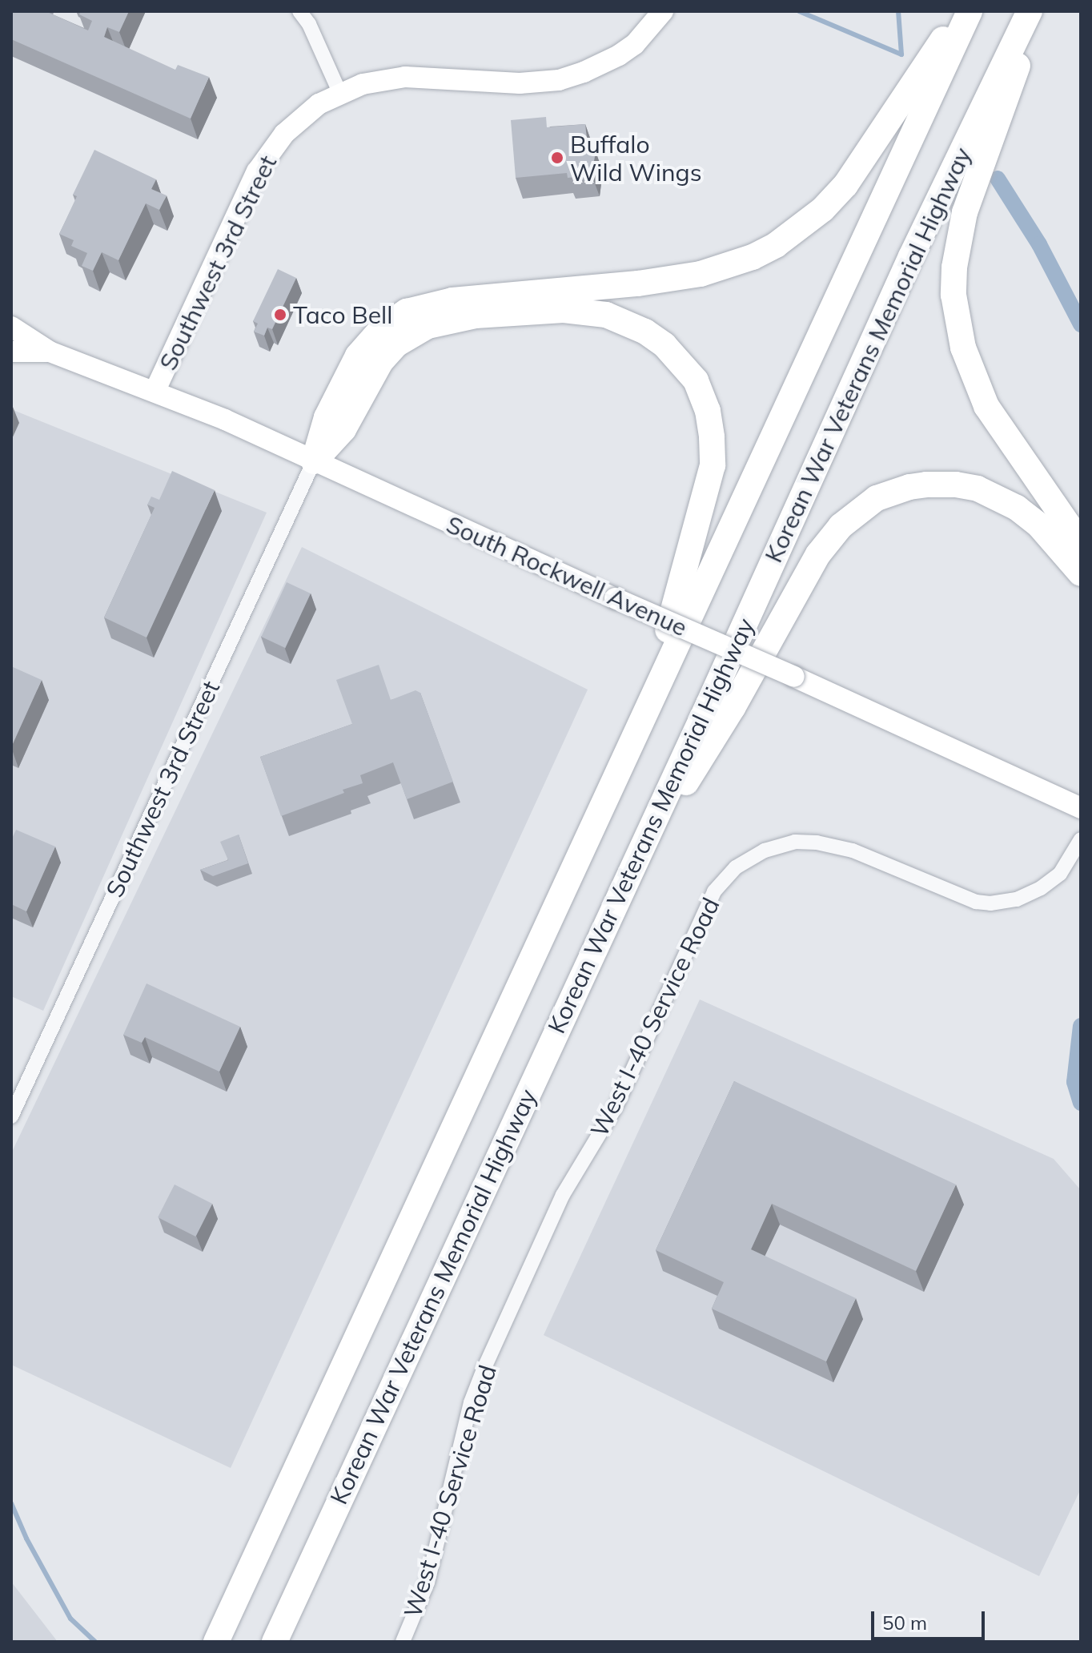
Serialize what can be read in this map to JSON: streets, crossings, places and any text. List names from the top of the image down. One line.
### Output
{"streets":{"highway":["Korean War Veterans Memorial Highway"],"main road":["Southwest 3rd Street","South Rockwell Avenue"],"street":["West I-40 Service Road"]},"crossings":[["Southwest 3rd Street","South Rockwell Avenue"]],"places":["Buffalo Wild Wings","Taco Bell"],"scale_bar":"50 m"}
